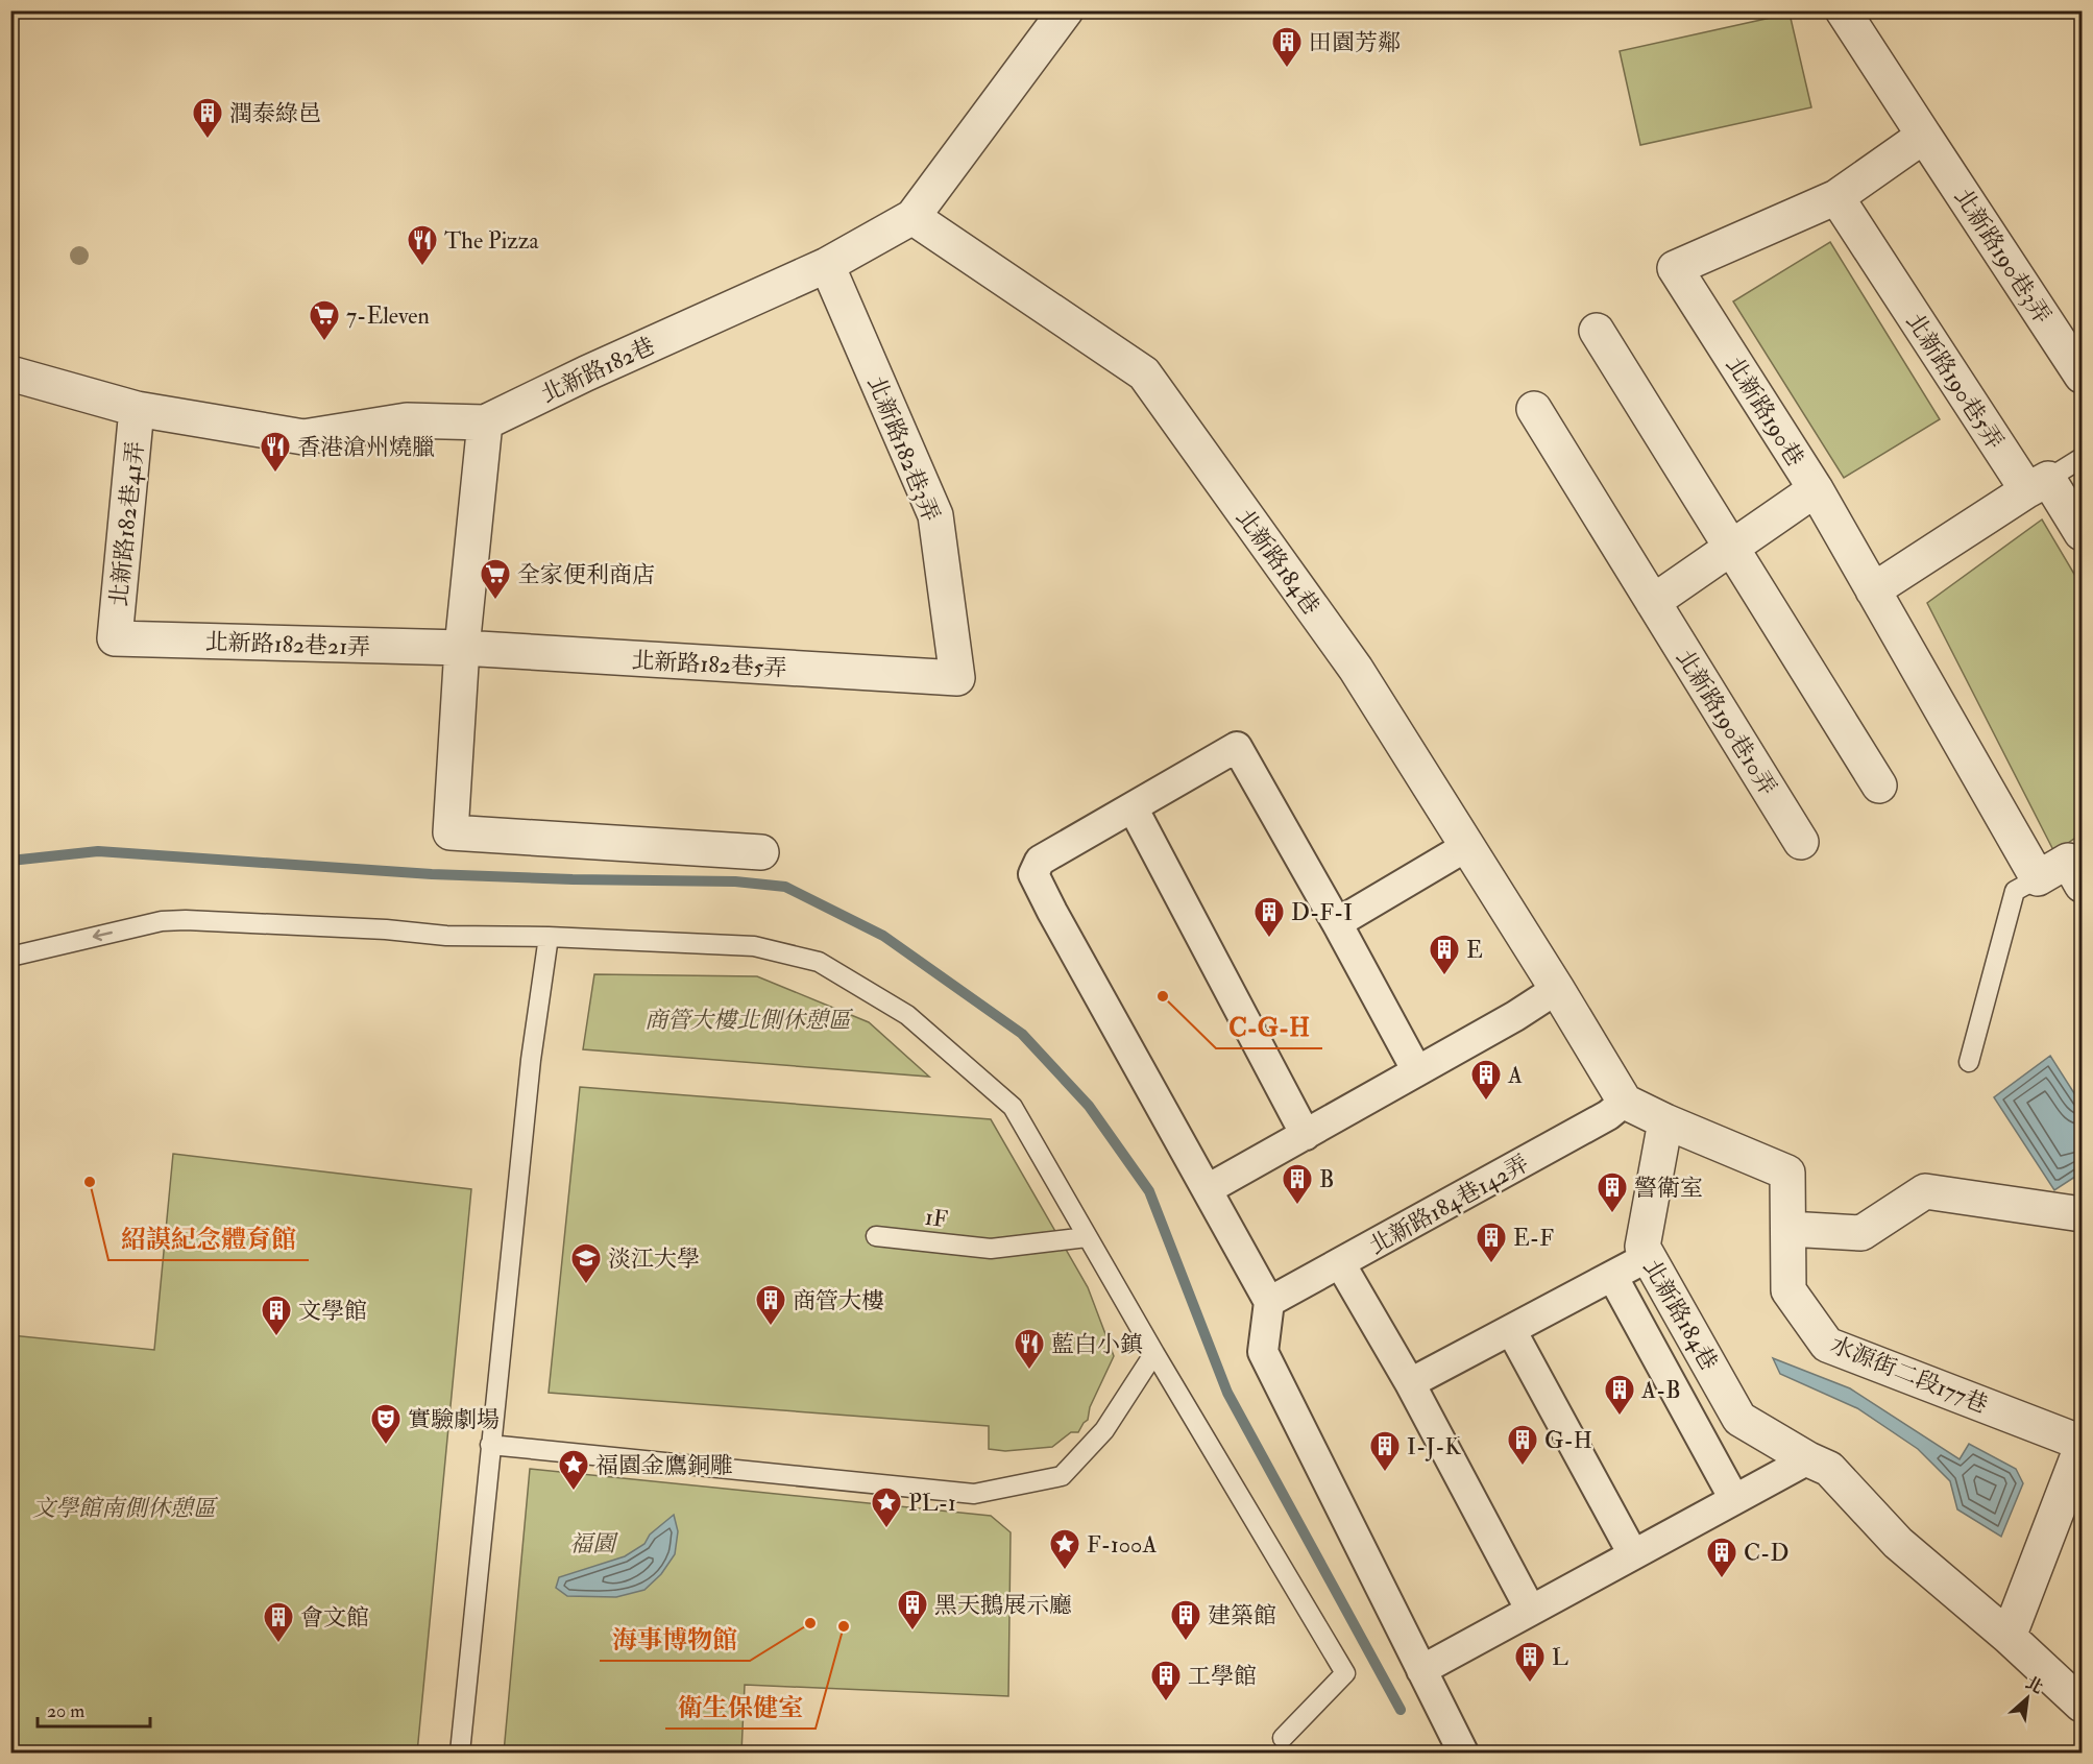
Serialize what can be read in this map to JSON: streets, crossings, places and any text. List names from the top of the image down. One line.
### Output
{"streets":{"street":["北新路190巷3弄","北新路182巷","北新路190巷5弄","北新路190巷","北新路182巷3弄","北新路182巷41弄","北新路184巷","北新路182巷21弄","北新路182巷5弄","北新路190巷10弄","北新路184巷142弄","水源街二段177巷"],"lane":["1F"]},"crossings":[["北新路190巷3弄","北新路190巷"],["北新路182巷","北新路182巷3弄"],["北新路182巷","北新路182巷41弄"],["北新路182巷","北新路184巷"],["北新路190巷5弄","北新路190巷"],["北新路182巷3弄","北新路182巷5弄"],["北新路182巷41弄","北新路182巷21弄"],["北新路184巷","北新路184巷142弄"],["北新路184巷","水源街二段177巷"],["北新路182巷21弄","北新路182巷5弄"]],"parks":["商管大樓北側休憩區","文學館南側休憩區","福園"],"places":{"building":["田園芳鄰","潤泰綠邑","D-F-I","E","A","B","警衛室","E-F","商管大樓","文學館","A-B","G-H","I-J-K","C-D","黑天鵝展示廳","建築館","會文館","L","工學館"],"restaurant":["The Pizza","香港滄州燒臘","藍白小鎮"],"supermarket":["7-Eleven","全家便利商店"],"other":["C-G-H","紹謨紀念體育館","海事博物館","衛生保健室"],"school or university":["淡江大學"],"theatre":["實驗劇場"],"place":["福園金鷹銅雕","PL-1","F-100A"]},"scale_bar":"20 m","north":"top right"}
